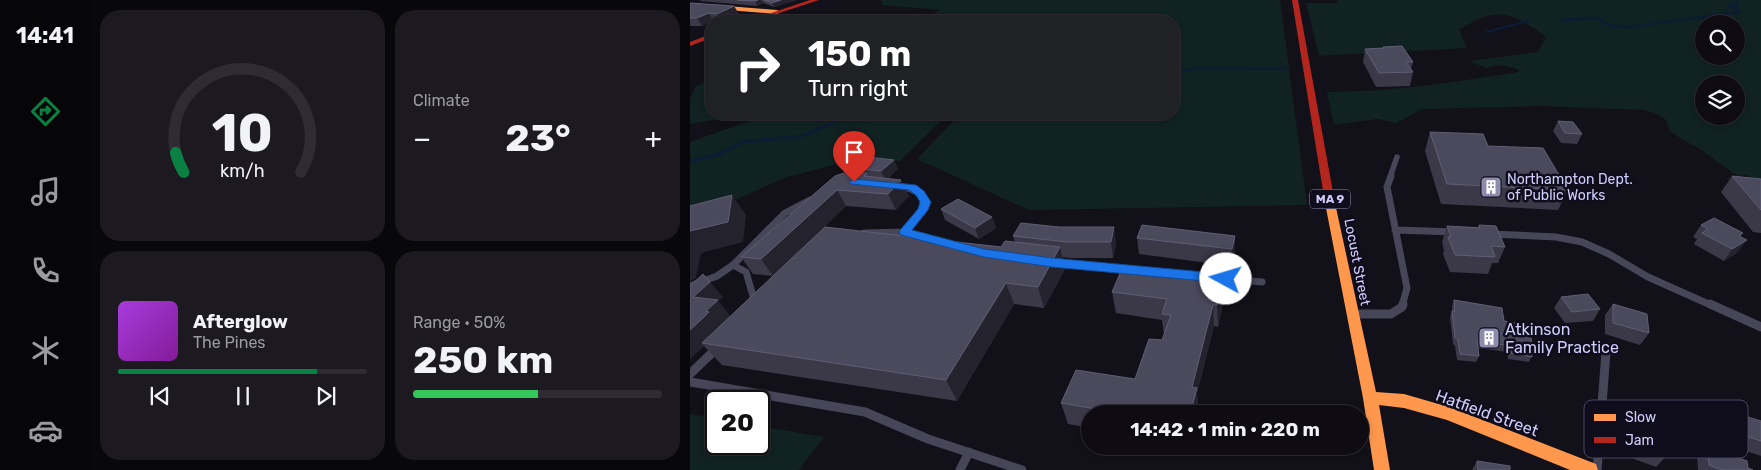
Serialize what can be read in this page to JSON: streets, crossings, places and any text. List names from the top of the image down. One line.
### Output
{"streets":{"main road":["MA 9","Locust Street","Hatfield Street"]},"crossings":[["Locust Street","Hatfield Street"]],"places":{"building":["Northampton Dept. of Public Works","Atkinson Family Practice"]},"legend":["Slow","Jam"],"page":{"tabs":"14:41","tile":["Climate",["Range · 50%","250 km"]],"turn":["150 m","Turn right"],"heat":["−","23°","+"],"song":["Afterglow","The Pines"],"limit":"20","trip":"14:42 · 1 min · 220 m","gauge":["10","km/h"]}}
